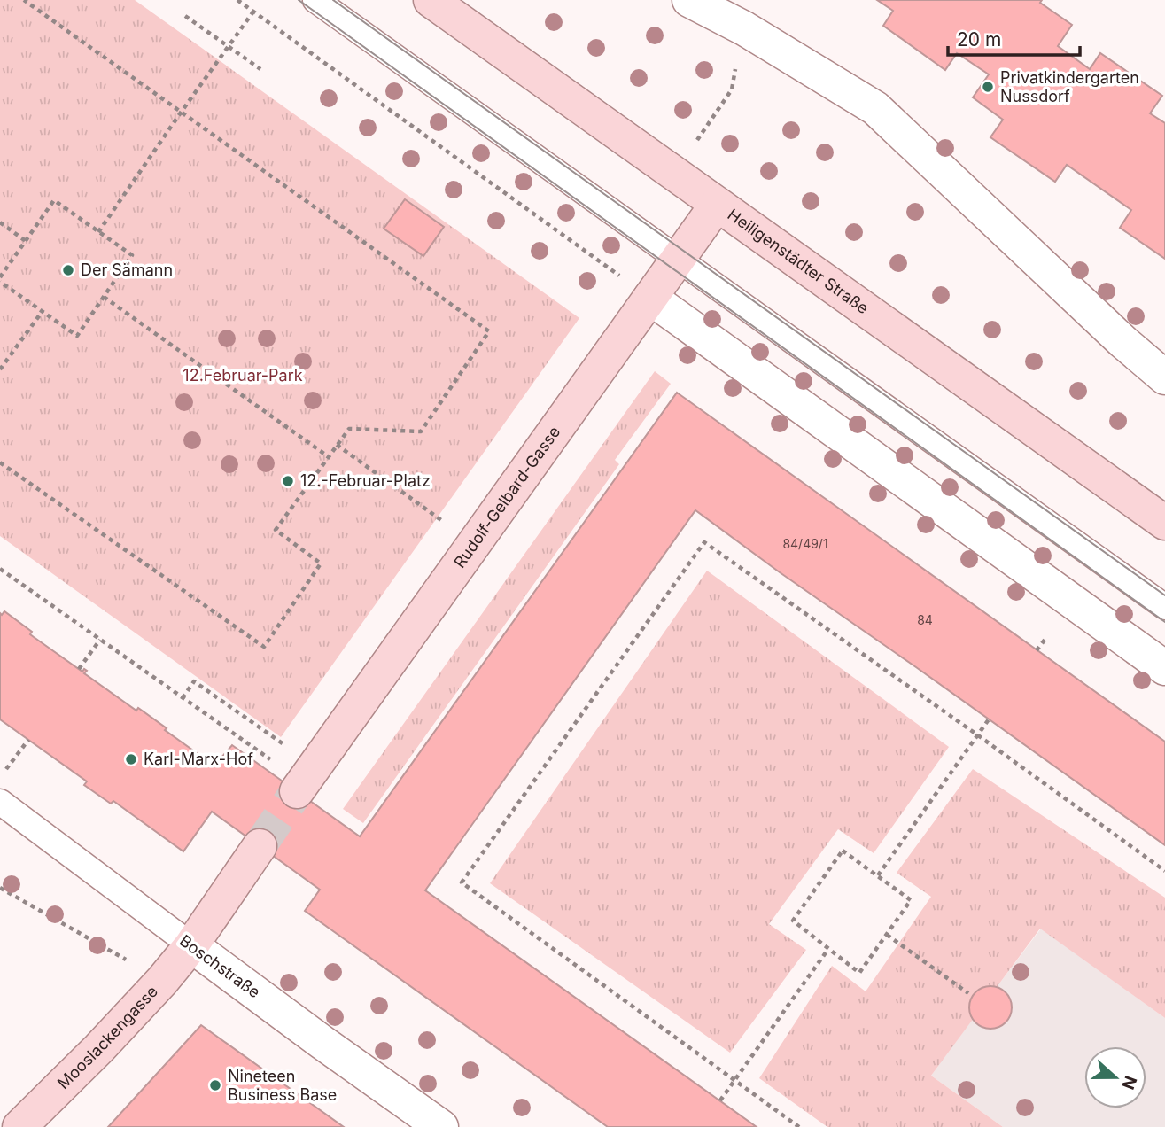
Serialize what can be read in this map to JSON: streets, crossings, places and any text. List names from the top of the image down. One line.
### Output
{"streets":{"street":["Heiligenstädter Straße","Rudolf-Gelbard-Gasse","Boschstraße","Mooslackengasse"]},"crossings":[["Heiligenstädter Straße","Rudolf-Gelbard-Gasse"],["Boschstraße","Mooslackengasse"]],"parks":["12.Februar-Park"],"places":["Privatkindergarten Nussdorf","Der Sämann","12.-Februar-Platz","Karl-Marx-Hof","Nineteen Business Base"],"house_numbers":["84/49/1","84"],"scale_bar":"20 m","north":"right"}
